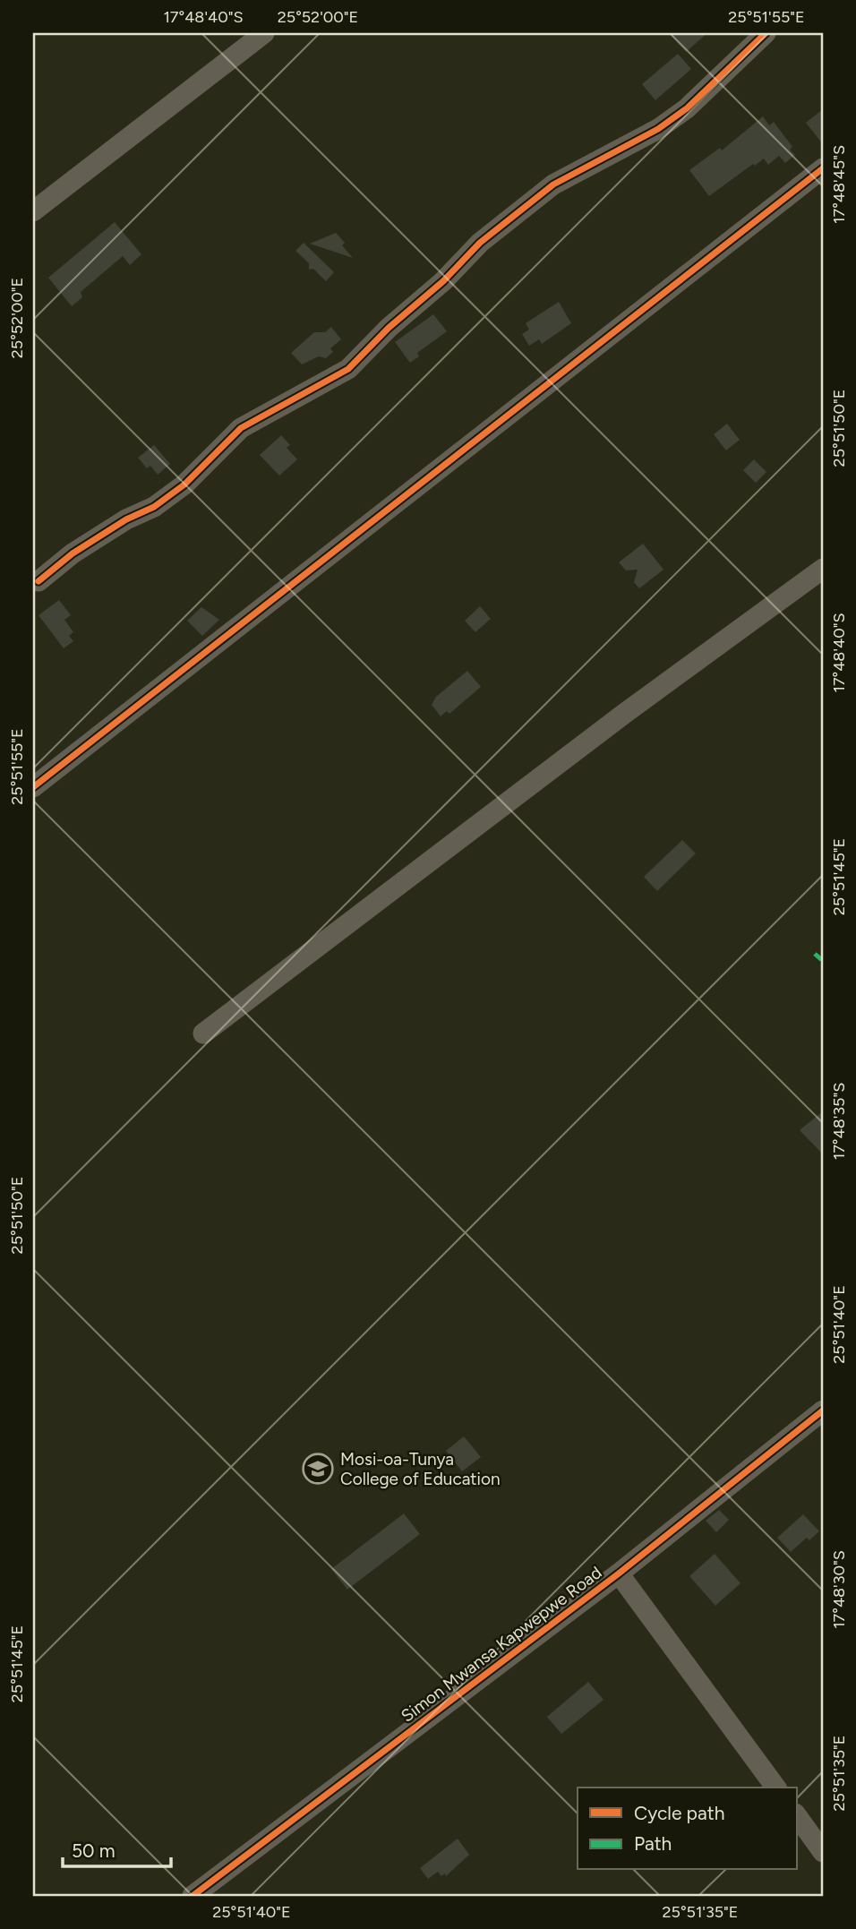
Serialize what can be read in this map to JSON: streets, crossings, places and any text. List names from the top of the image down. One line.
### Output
{"streets":{"street":["Simon Mwansa Kapwepwe Road"]},"places":{"school or university":["Mosi-oa-Tunya College of Education"]},"legend":["Cycle path","Path"],"scale_bar":"50 m","coordinates":["17°48'40\"S","25°52'00\"E","25°51'55\"E","17°48'45\"S","25°51'50\"E","25°51'45\"E","17°48'35\"S","25°51'40\"E","17°48'30\"S","25°51'35\"E"]}
